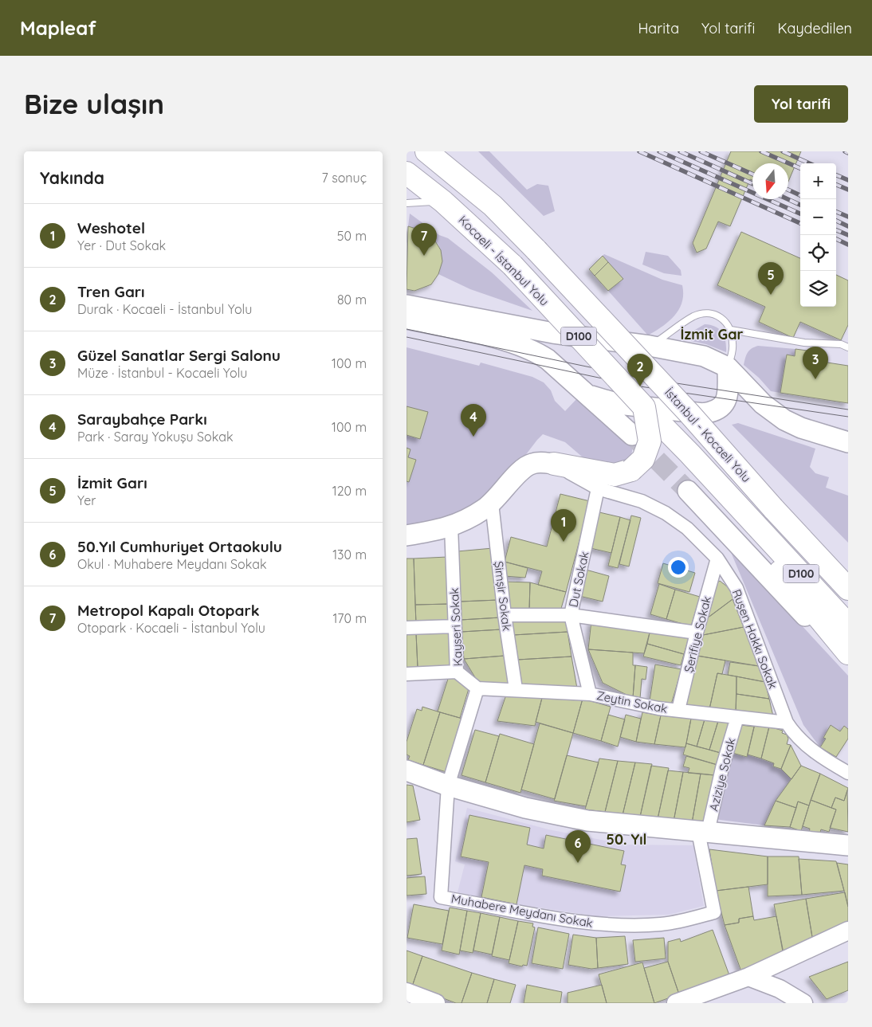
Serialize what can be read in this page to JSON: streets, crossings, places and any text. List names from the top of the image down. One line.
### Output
{"streets":{"highway":["Kocaeli - İstanbul Yolu","D100","İstanbul - Kocaeli Yolu"],"street":["Dut Sokak","Şimşir Sokak","Kayseri Sokak","Şerifiye Sokak","Ruşen Hakkı Sokak","Zeytin Sokak","Aziziye Sokak","Muhabere Meydanı Sokak"]},"crossings":[["Kocaeli - İstanbul Yolu","D100"],["Dut Sokak","Ruşen Hakkı Sokak"],["Dut Sokak","Zeytin Sokak"],["Şimşir Sokak","Zeytin Sokak"],["Kayseri Sokak","Zeytin Sokak"],["Şerifiye Sokak","Ruşen Hakkı Sokak"],["Şerifiye Sokak","Zeytin Sokak"],["Ruşen Hakkı Sokak","Zeytin Sokak"],["Zeytin Sokak","Aziziye Sokak"],["Aziziye Sokak","Muhabere Meydanı Sokak"]],"districts":["İzmit Gar","50. Yıl"],"north":"bottom","page":{"header":"Mapleaf","nav":["Harita","Yol tarifi","Kaydedilen"],"buttons":"Yol tarifi","title":"Bize ulaşın","heading":["Yakında","7 sonuç"],"map_buttons":["+","−"],"list":[{"mark":"1","name":"Weshotel","note":"Yer · Dut Sokak","value":"50 m"},{"mark":"2","name":"Tren Garı","note":"Durak · Kocaeli - İstanbul Yolu","value":"80 m"},{"mark":"3","name":"Güzel Sanatlar Sergi Salonu","note":"Müze · İstanbul - Kocaeli Yolu","value":"100 m"},{"mark":"4","name":"Saraybahçe Parkı","note":"Park · Saray Yokuşu Sokak","value":"100 m"},{"mark":"5","name":"İzmit Garı","note":"Yer","value":"120 m"},{"mark":"6","name":"50.Yıl Cumhuriyet Ortaokulu","note":"Okul · Muhabere Meydanı Sokak","value":"130 m"},{"mark":"7","name":"Metropol Kapalı Otopark","note":"Otopark · Kocaeli - İstanbul Yolu","value":"170 m"}],"pins":["7","5","3","2","4","1","6"]}}
